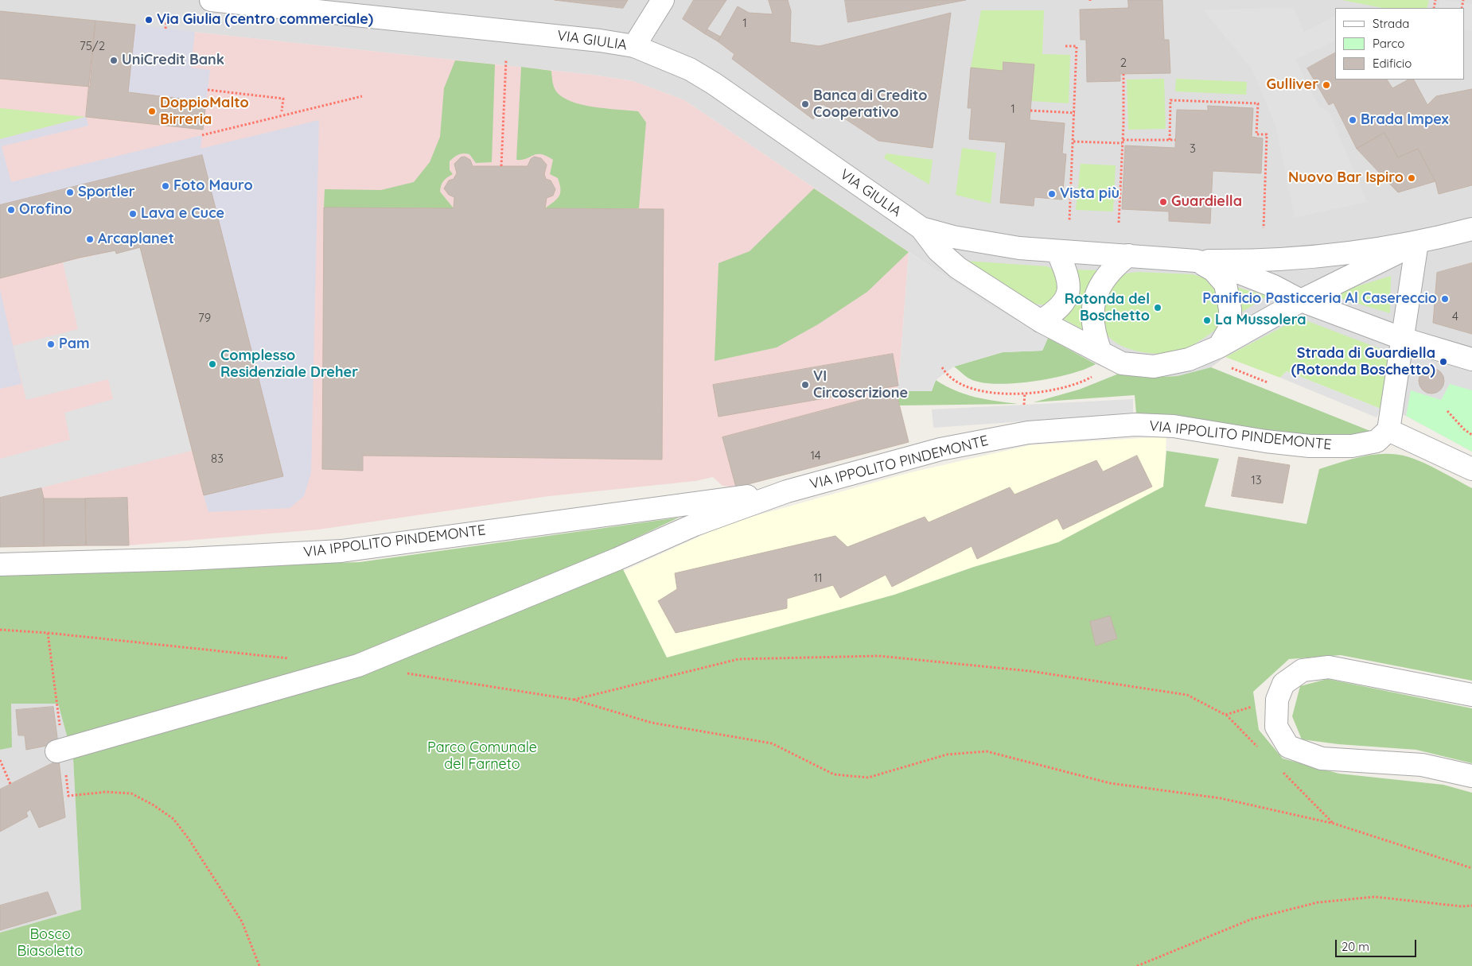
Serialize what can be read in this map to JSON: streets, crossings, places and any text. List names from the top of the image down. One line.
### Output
{"streets":{"street":["VIA GIULIA","VIA IPPOLITO PINDEMONTE"]},"parks":["Parco Comunale del Farneto","Bosco Biasoletto"],"places":["Via Giulia (centro commerciale)","UniCredit Bank","Gulliver","Banca di Credito Cooperativo","DoppioMalto Birreria","Brada Impex","Nuovo Bar Ispiro","Foto Mauro","Sportler","Vista più","Guardiella","Orofino","Lava e Cuce","Arcaplanet","Panificio Pasticceria Al Casereccio","Rotonda del Boschetto","La Mussolera","Pam","Strada di Guardiella (Rotonda Boschetto)","Complesso Residenziale Dreher","VI Circoscrizione"],"house_numbers":["1","75/2","2","1","3","4","79","14","83","13","11"],"legend":["Strada","Parco","Edificio"],"scale_bar":"20 m"}
